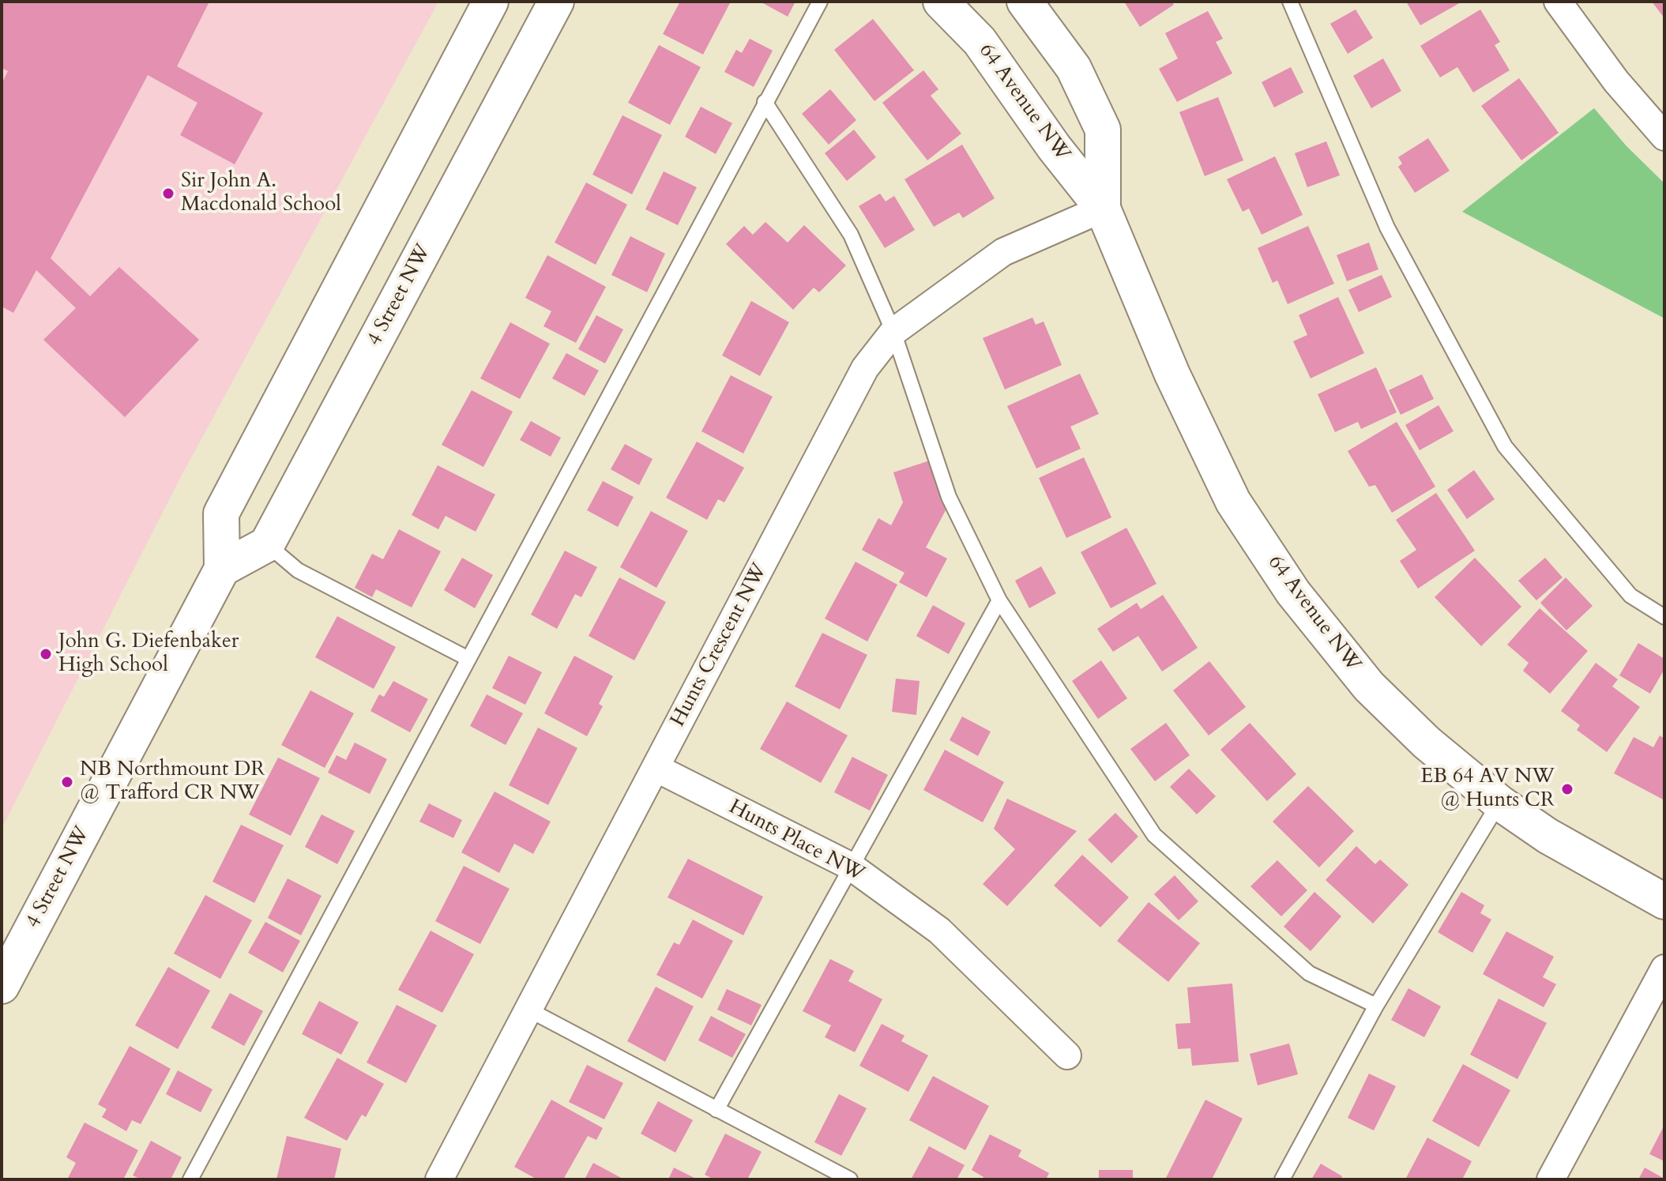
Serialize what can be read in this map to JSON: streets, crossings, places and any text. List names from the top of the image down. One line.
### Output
{"streets":{"main road":["64 Avenue NW","4 Street NW"],"street":["Hunts Crescent NW","Hunts Place NW"]},"crossings":[["64 Avenue NW","Hunts Crescent NW"],["Hunts Crescent NW","Hunts Place NW"]],"places":["Sir John A. Macdonald School","John G. Diefenbaker High School","NB Northmount DR @ Trafford CR NW","EB 64 AV NW @ Hunts CR"]}
